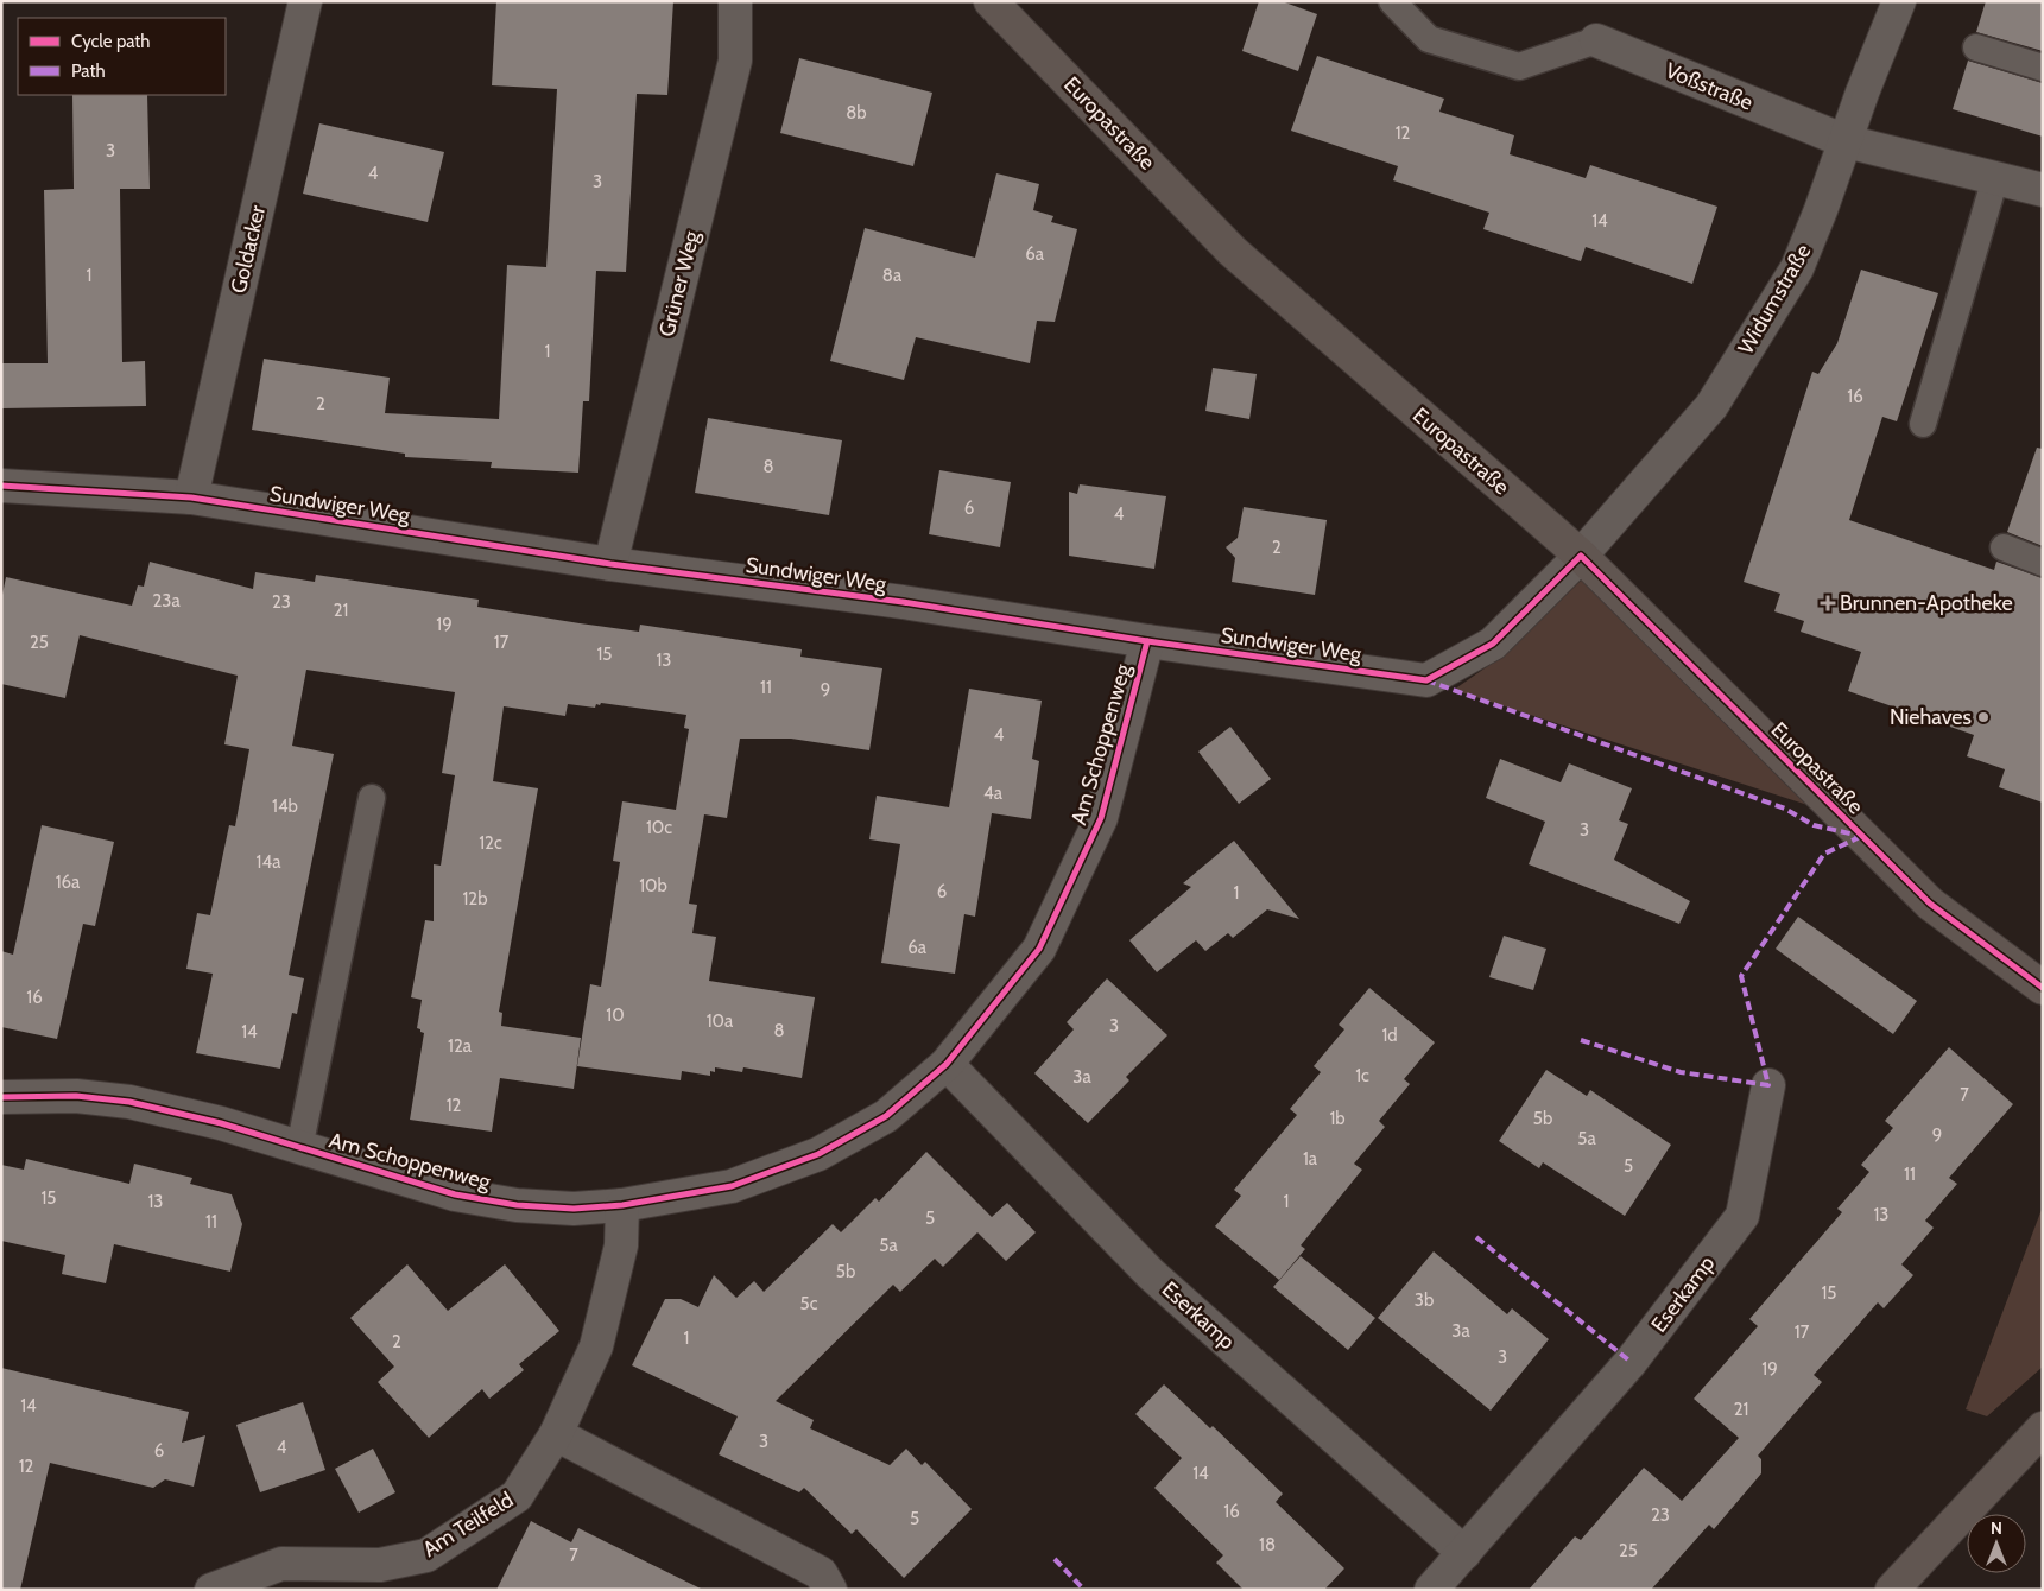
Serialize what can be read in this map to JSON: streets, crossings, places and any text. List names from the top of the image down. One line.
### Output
{"streets":{"street":["Voßstraße","Europastraße","Goldacker","Grüner Weg","Widumstraße","Sundwiger Weg","Am Schoppenweg","Eserkamp","Am Teilfeld"]},"crossings":[["Voßstraße","Widumstraße"],["Europastraße","Widumstraße"],["Europastraße","Sundwiger Weg"],["Goldacker","Sundwiger Weg"],["Grüner Weg","Sundwiger Weg"],["Widumstraße","Sundwiger Weg"],["Sundwiger Weg","Am Schoppenweg"],["Am Schoppenweg","Eserkamp"],["Am Schoppenweg","Am Teilfeld"]],"places":{"health":["Brunnen-Apotheke"],"other":["Niehaves"]},"house_numbers":["8b","12","3","4","3","14","6a","1","8a","1","16","2","8","6","4","2","23a","23","21","19","25","17","15","13","11","9","4","4a","14b","10c","3","12c","14a","16a","10b","6","1","12b","6a","16","10","10a","3","8","14","1d","12a","1c","3a","7","12","1b","5b","9","5a","1a","5","11","15","13","1","13","5","11","5a","5b","15","3b","5c","3a","17","1","2","3","19","14","21","3","4","6","12","14","16","23","5","18","25","7"],"legend":["Cycle path","Path"],"north":"top"}
